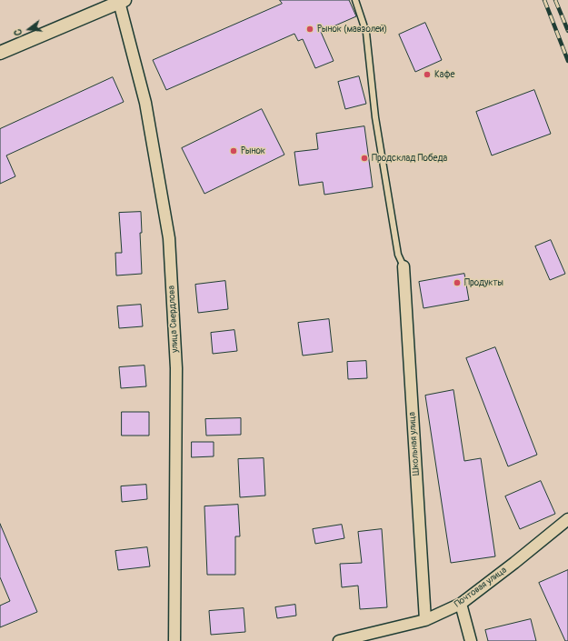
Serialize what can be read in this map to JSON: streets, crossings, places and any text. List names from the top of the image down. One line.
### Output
{"streets":{"street":["улица Свердлова","Школьная улица","Почтовая улица"]},"crossings":[["Школьная улица","Почтовая улица"]],"places":["Рынок (мавзолей)","Кафе","Рынок","Продсклад Победа","Продукты"],"north":"left"}
